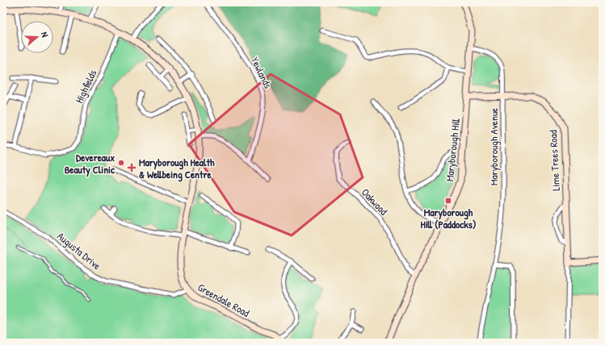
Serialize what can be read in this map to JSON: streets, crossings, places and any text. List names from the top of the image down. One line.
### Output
{"streets":{"street":["Yewlands","Highfields","Maryborough Avenue","Maryborough Hill","Lime Trees Road","Oakwood","Augusta Drive","Greendale Road"]},"crossings":[["Highfields","Greendale Road"],["Maryborough Avenue","Maryborough Hill"],["Maryborough Avenue","Lime Trees Road"],["Maryborough Hill","Lime Trees Road"],["Maryborough Hill","Oakwood"],["Augusta Drive","Greendale Road"]],"places":{"other":["Devereaux Beauty Clinic"],"health":["Maryborough Health & Wellbeing Centre"],"transit":["Maryborough Hill (Paddocks)"]},"north":"right"}
